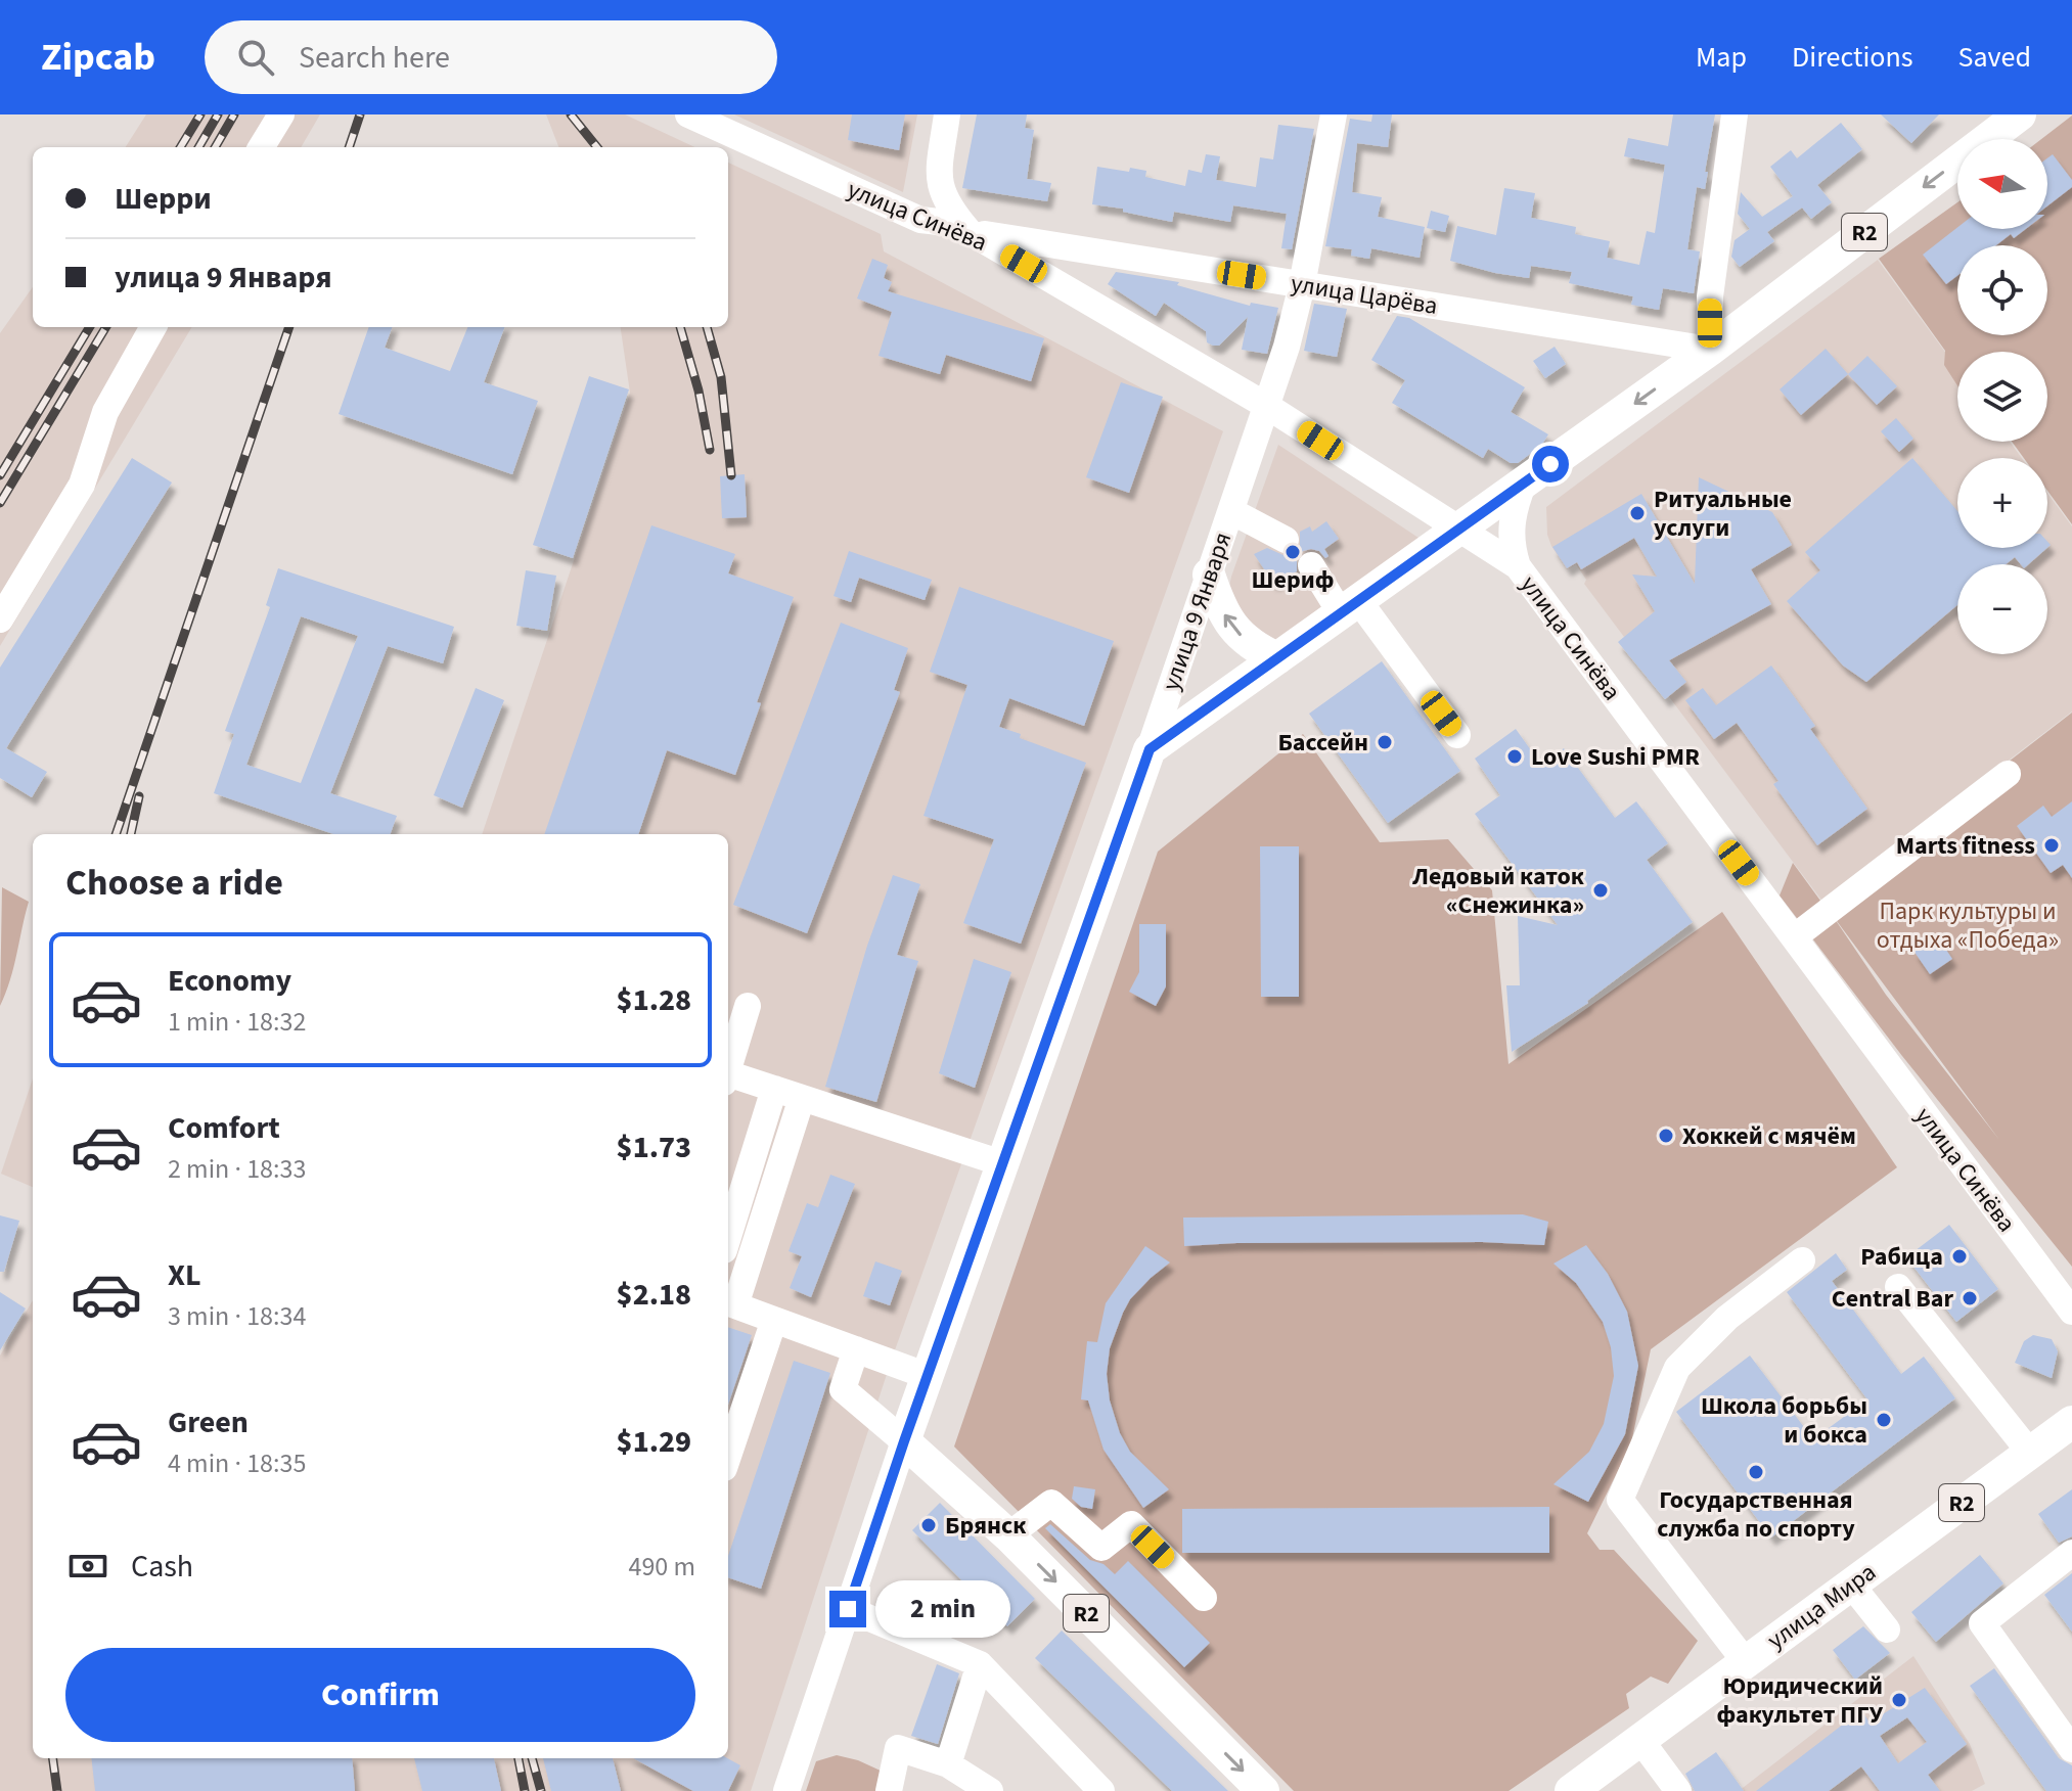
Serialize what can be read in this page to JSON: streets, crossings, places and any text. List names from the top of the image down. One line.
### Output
{"streets":{"main road":["R2","улица 9 Января","улица Мира"],"street":["улица Синёва","улица Царёва"]},"crossings":[["улица Синёва","R2"],["улица Синёва","улица Царёва"],["улица Синёва","улица 9 Января"],["R2","улица Царёва"],["R2","улица 9 Января"],["улица Царёва","улица 9 Января"]],"parks":["Парк культуры и отдыха «Победа»"],"places":["Ритуальные услуги","Шериф","Бассейн","Love Sushi PMR","Marts fitness","Ледовый каток «Снежинка»","Хоккей с мячём","Рабица","Central Bar","Школа борьбы и бокса","Государственная служба по спорту","Брянск","Юридический факультет ПГУ"],"north":"left","page":{"header":"Zipcab","search":"Search here","nav":["Map","Directions","Saved"],"map_buttons":["+","−"],"banner":["Шерри","улица 9 Января"],"heading":"Choose a ride","list":[{"name":"Economy","note":"1 min · 18:32","value":"$1.28"},{"name":"Comfort","note":"2 min · 18:33","value":"$1.73"},{"name":"XL","note":"3 min · 18:34","value":"$2.18"},{"name":"Green","note":"4 min · 18:35","value":"$1.29"}],"pay":["Cash","490 m"],"bubble":"2 min","buttons":"Confirm"}}
